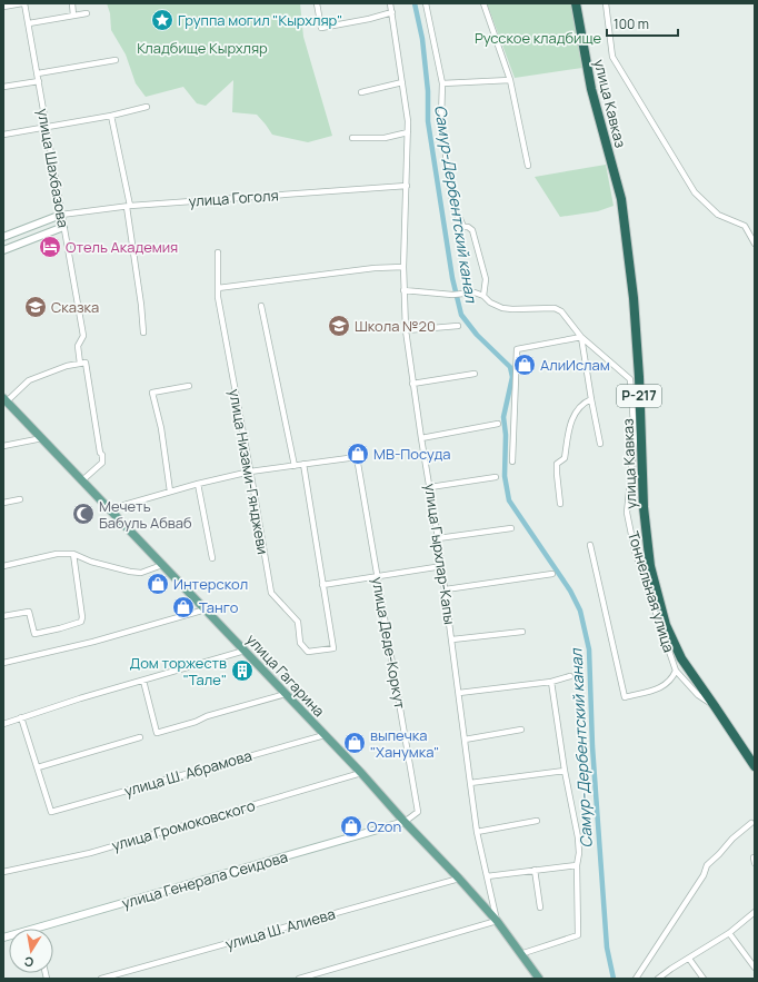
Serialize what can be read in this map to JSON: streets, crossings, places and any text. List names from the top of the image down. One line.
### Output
{"streets":{"highway":["улица Кавказ","Р-217"],"main road":["улица Гагарина"],"street":["улица Шахбазова","улица Гоголя","улица Низами-Гянджеви","улица Гырхлар-Капы","Тоннельная улица","улица Деде-Коркут","улица Ш. Абрамова","улица Громоковского","улица Генерала Сеидова","улица Ш. Алиева"]},"crossings":[["улица Шахбазова","улица Гоголя"],["улица Шахбазова","улица Гагарина"],["улица Гоголя","улица Гырхлар-Капы"],["улица Гырхлар-Капы","улица Гагарина"],["улица Деде-Коркут","улица Гагарина"],["улица Деде-Коркут","улица Генерала Сеидова"],["улица Гагарина","улица Ш. Абрамова"],["улица Гагарина","улица Громоковского"],["улица Гагарина","улица Генерала Сеидова"],["улица Гагарина","улица Ш. Алиева"]],"water":["Самур-Дербентский канал"],"parks":["Русское кладбище","Кладбище Кырхляр"],"places":{"place":["Группа могил \"Кырхляр\""],"hotel":["Отель Академия"],"school or university":["Сказка","Школа №20"],"shop":["АлиИслам","МВ-Посуда","Интерскол","Танго","выпечка \"Ханумка\"","Ozon"],"mosque":["Мечеть Бабуль Абваб"],"building":["Дом торжеств \"Тале\""]},"scale_bar":"100 m","north":"bottom"}
